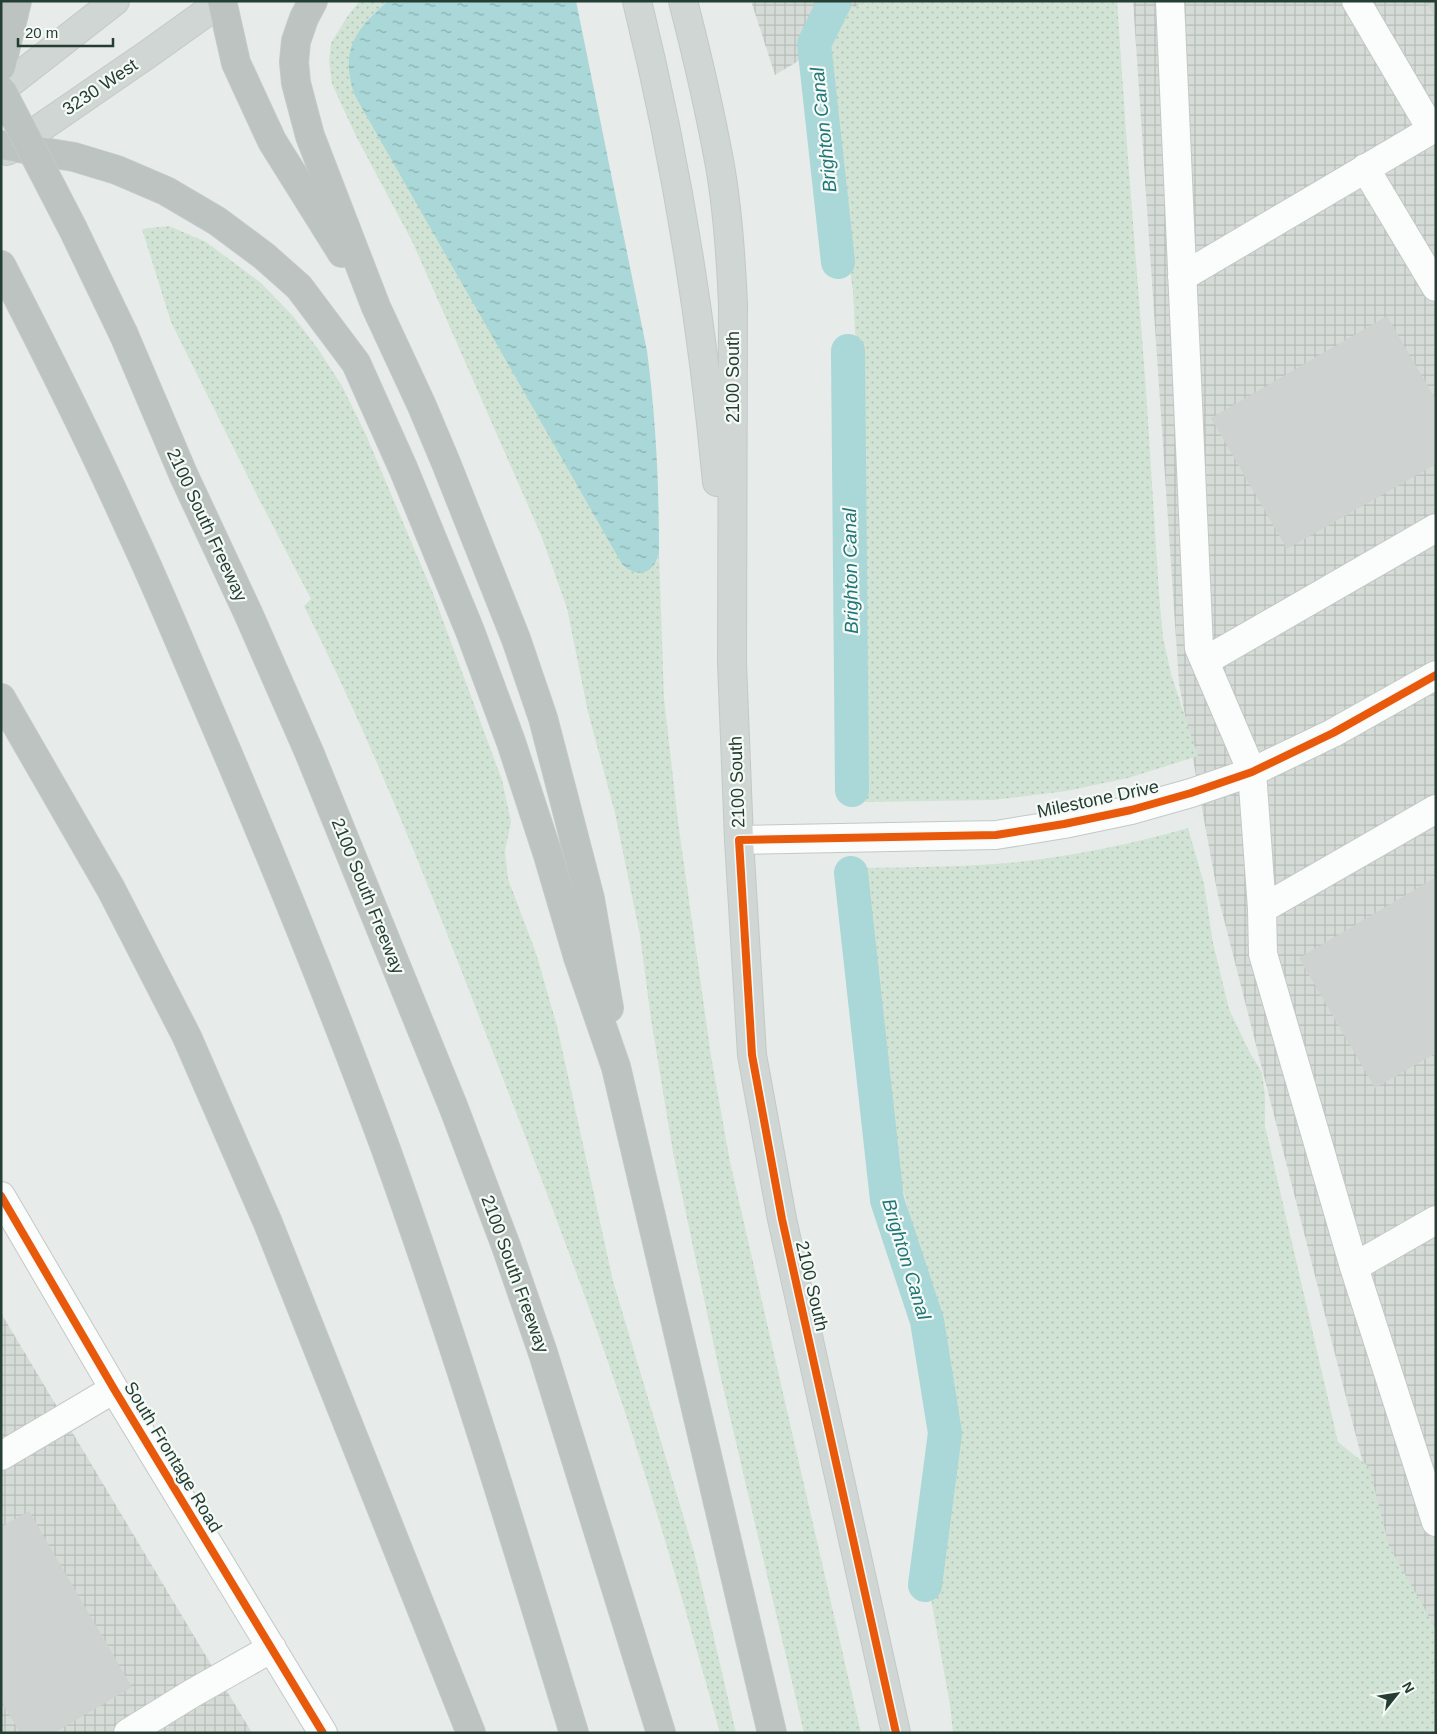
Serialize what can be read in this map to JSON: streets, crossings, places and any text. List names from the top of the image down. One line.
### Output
{"streets":{"highway":["2100 South Freeway"],"main road":["3230 West","2100 South"],"street":["Milestone Drive","South Frontage Road"]},"crossings":[["2100 South","Milestone Drive"]],"water":["Brighton Canal"],"scale_bar":"20 m","north":"top right"}
